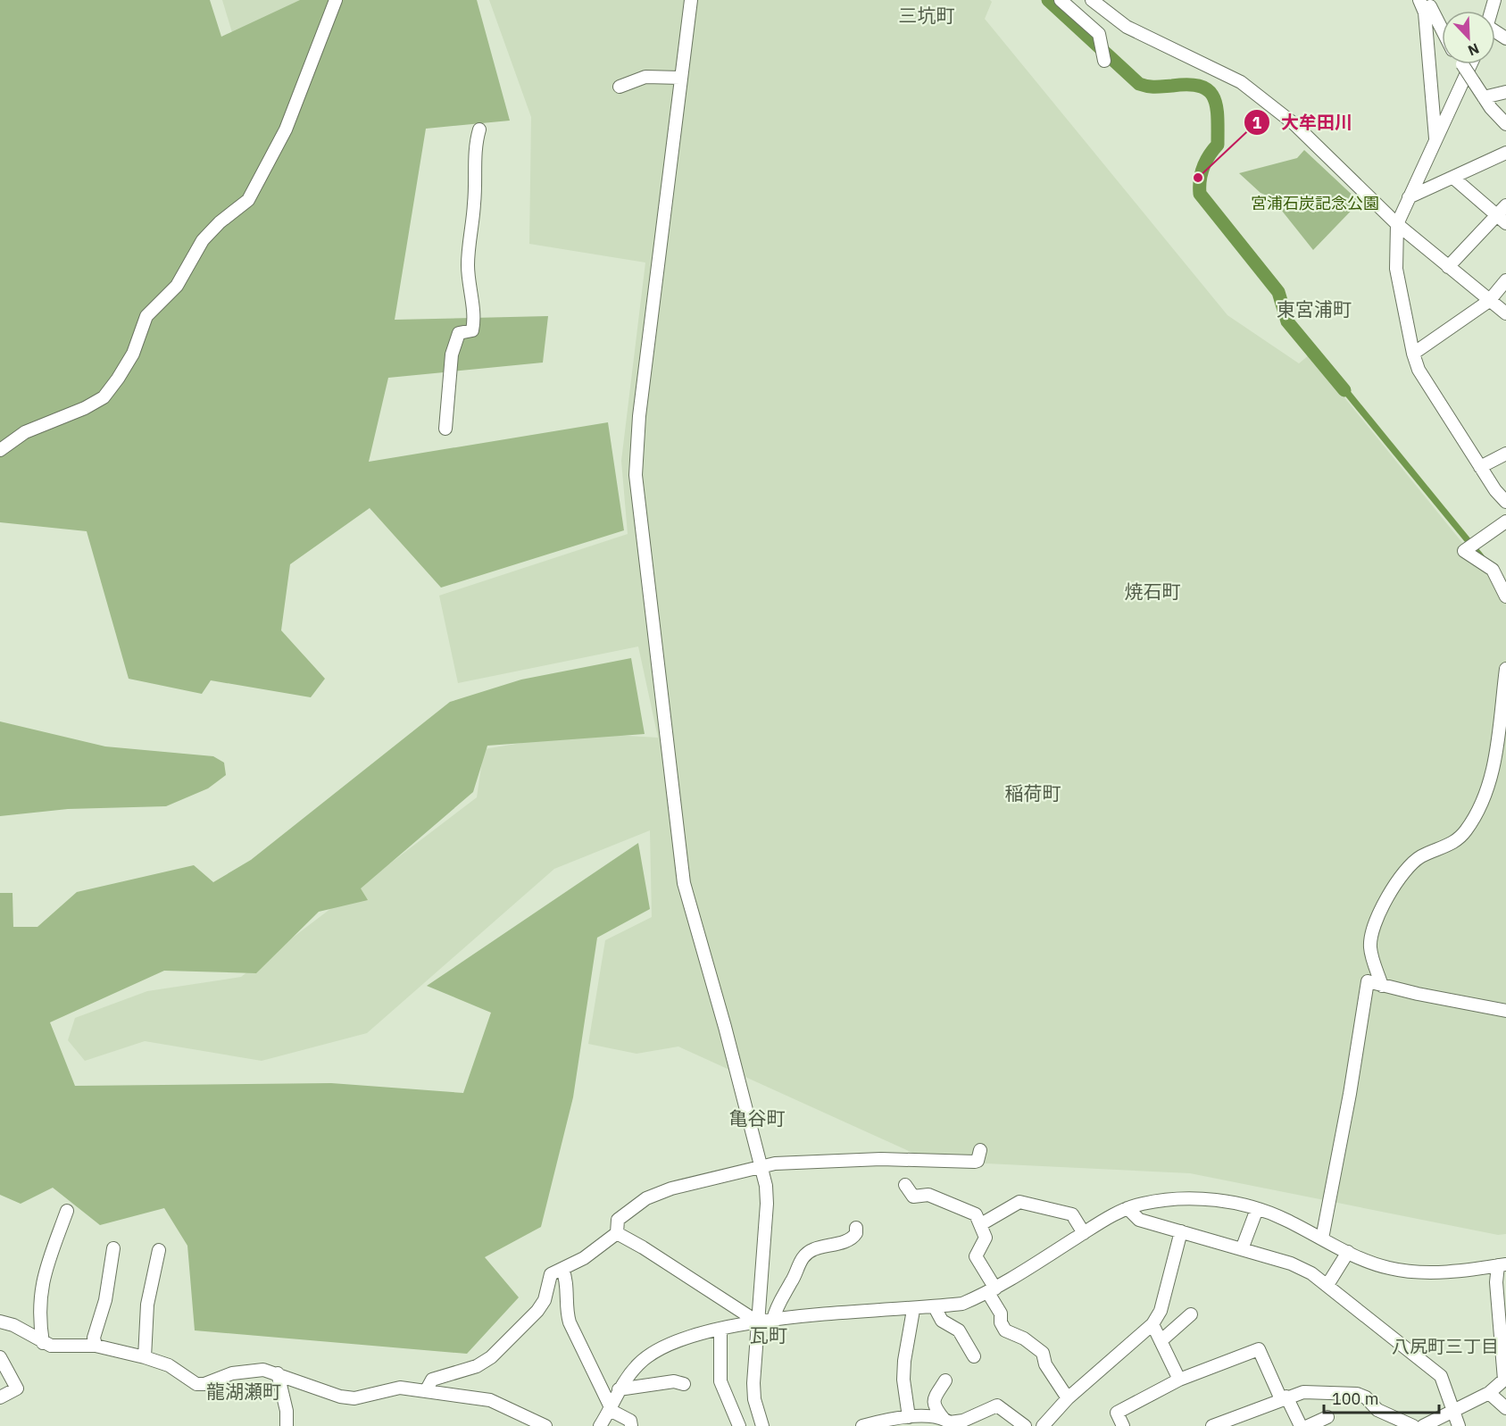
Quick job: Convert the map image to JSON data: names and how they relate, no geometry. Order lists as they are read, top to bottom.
{
  "districts": [
    "三坑町",
    "東宮浦町",
    "焼石町",
    "稲荷町",
    "亀谷町",
    "瓦町",
    "八尻町三丁目",
    "龍湖瀬町"
  ],
  "parks": ["宮浦石炭記念公園"],
  "places": ["大牟田川"],
  "scale_bar": "100 m",
  "north": "bottom right"
}
